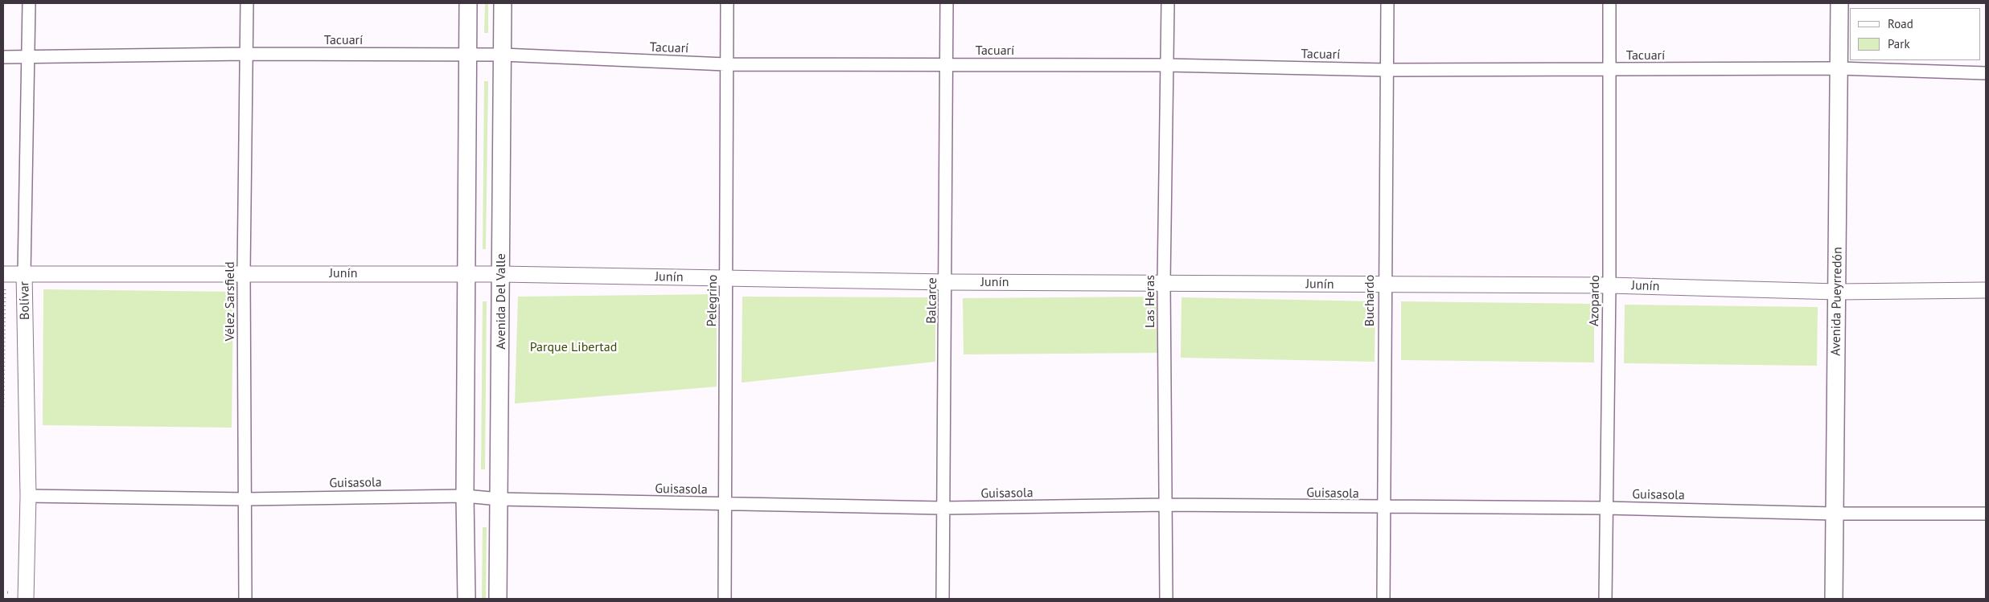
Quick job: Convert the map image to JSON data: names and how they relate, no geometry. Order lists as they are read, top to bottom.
{
  "streets": {
    "main road": ["Avenida Del Valle", "Avenida Pueyrredón"],
    "street": [
      "Tacuarí",
      "Junín",
      "Bolívar",
      "Pelegrino",
      "Balcarce",
      "Buchardo",
      "Azopardo",
      "Vélez Sarsfield",
      "Las Heras",
      "Guisasola"
    ]
  },
  "crossings": [
    ["Tacuarí", "Bolívar"],
    ["Tacuarí", "Pelegrino"],
    ["Tacuarí", "Balcarce"],
    ["Tacuarí", "Buchardo"],
    ["Tacuarí", "Azopardo"],
    ["Tacuarí", "Vélez Sarsfield"],
    ["Tacuarí", "Avenida Del Valle"],
    ["Tacuarí", "Las Heras"],
    ["Tacuarí", "Avenida Pueyrredón"],
    ["Junín", "Bolívar"],
    ["Junín", "Pelegrino"],
    ["Junín", "Balcarce"],
    ["Junín", "Buchardo"],
    ["Junín", "Azopardo"],
    ["Junín", "Vélez Sarsfield"],
    ["Junín", "Avenida Del Valle"],
    ["Junín", "Las Heras"],
    ["Junín", "Avenida Pueyrredón"],
    ["Bolívar", "Guisasola"],
    ["Pelegrino", "Guisasola"],
    ["Balcarce", "Guisasola"],
    ["Buchardo", "Guisasola"],
    ["Azopardo", "Guisasola"],
    ["Vélez Sarsfield", "Guisasola"],
    ["Avenida Del Valle", "Guisasola"],
    ["Las Heras", "Guisasola"],
    ["Avenida Pueyrredón", "Guisasola"]
  ],
  "parks": ["Parque Libertad"],
  "legend": ["Road", "Park"]
}
